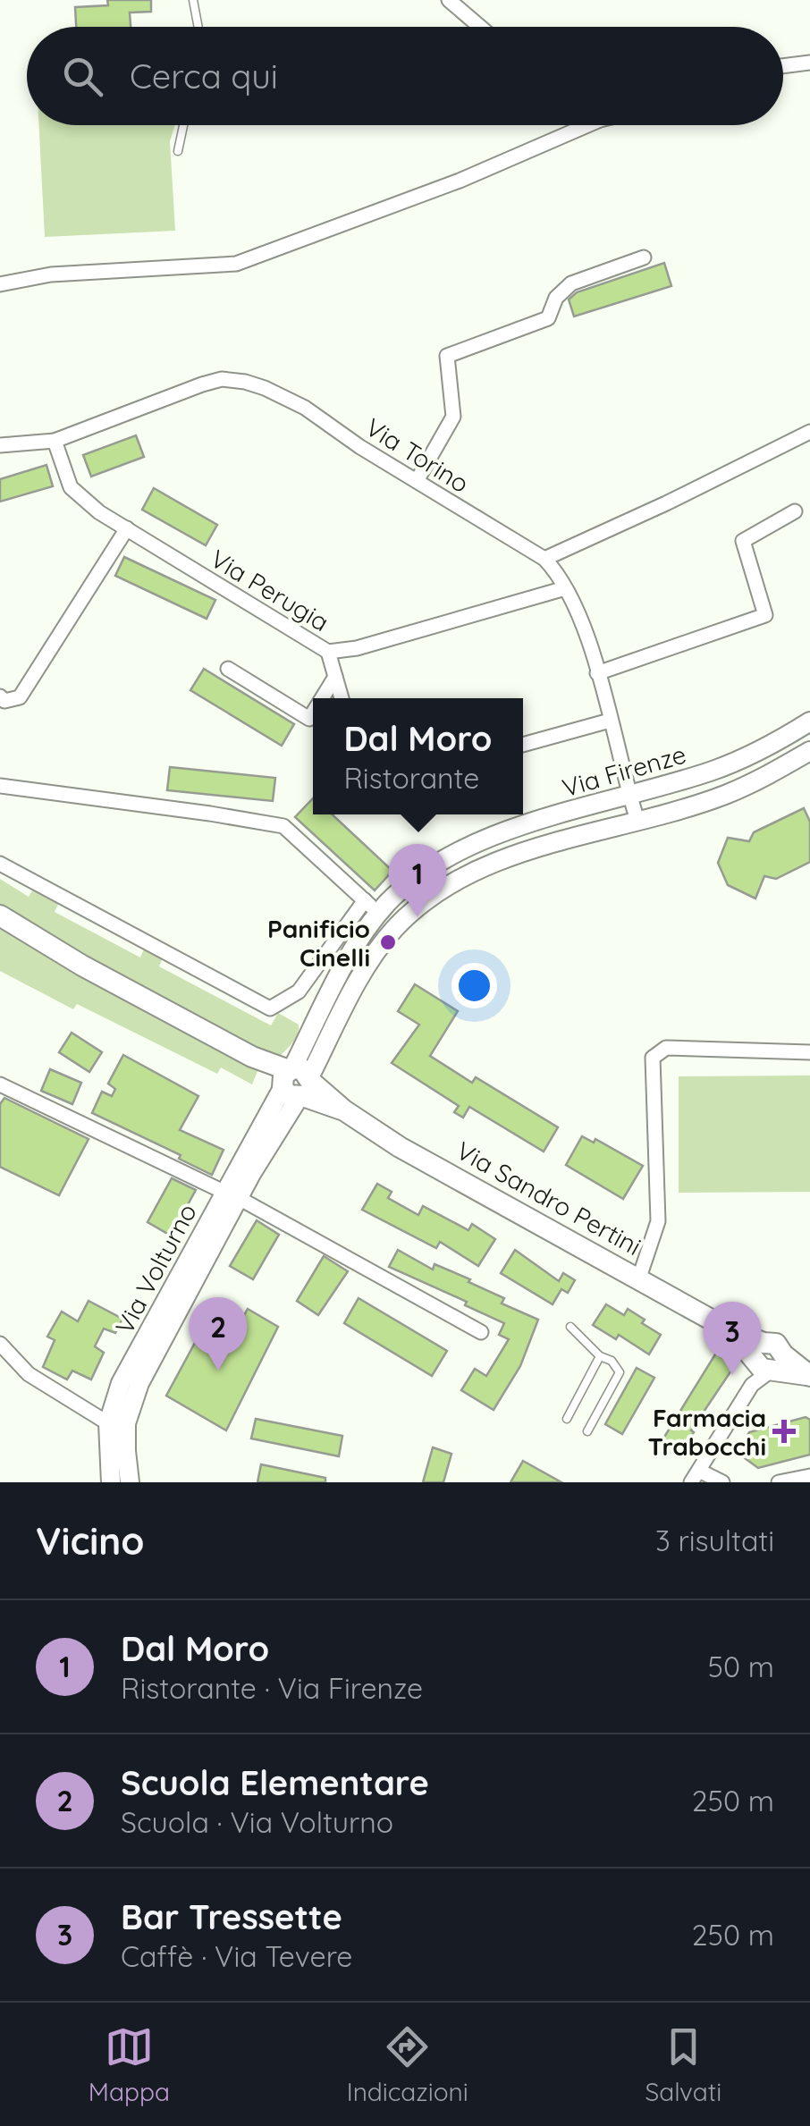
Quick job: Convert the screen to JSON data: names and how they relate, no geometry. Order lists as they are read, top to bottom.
{
  "streets": {
    "main road": ["Via Sandro Pertini"],
    "street": [
      "Via Torino",
      "Via Perugia",
      "Via Firenze",
      "Via Volturno"
    ]
  },
  "crossings": [
    ["Via Torino", "Via Perugia"],
    ["Via Torino", "Via Firenze"],
    ["Via Firenze", "Via Sandro Pertini"],
    ["Via Firenze", "Via Volturno"],
    ["Via Sandro Pertini", "Via Volturno"]
  ],
  "places": {
    "other": ["Panificio Cinelli"],
    "health": ["Farmacia Trabocchi"]
  },
  "page": {
    "search": "Cerca qui",
    "popup": ["Dal Moro", "Ristorante"],
    "pins": ["1", "2", "3"],
    "heading": ["Vicino", "3 risultati"],
    "list": [
      {
        "mark": "1",
        "name": "Dal Moro",
        "note": "Ristorante · Via Firenze",
        "value": "50 m"
      },
      {
        "mark": "2",
        "name": "Scuola Elementare",
        "note": "Scuola · Via Volturno",
        "value": "250 m"
      },
      {
        "mark": "3",
        "name": "Bar Tressette",
        "note": "Caffè · Via Tevere",
        "value": "250 m"
      }
    ],
    "nav": ["Mappa", "Indicazioni", "Salvati"]
  }
}
